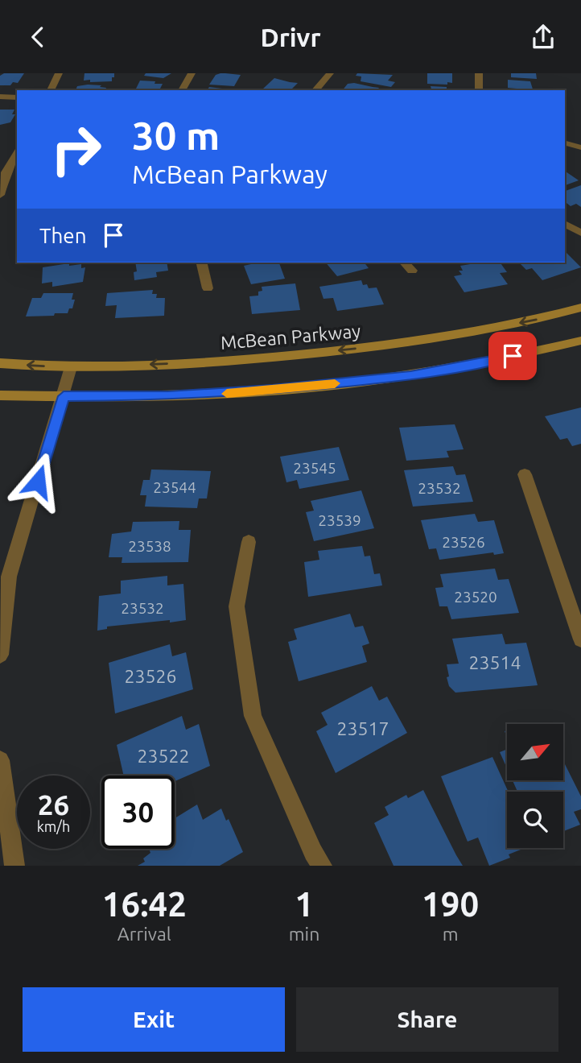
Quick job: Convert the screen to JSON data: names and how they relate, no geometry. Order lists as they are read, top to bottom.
{
  "streets": {
    "main road": ["McBean Parkway"]
  },
  "house_numbers": [
    "23545",
    "23544",
    "23532",
    "23539",
    "23526",
    "23538",
    "23520",
    "23532",
    "23514",
    "23526",
    "23517",
    "23522"
  ],
  "north": "top right",
  "page": {
    "header": "Drivr",
    "turn": ["30 m", "McBean Parkway"],
    "then": "Then",
    "speed": "26 km/h",
    "limit": "30",
    "eta": [
      "16:42",
      "Arrival",
      "1",
      "min",
      "190",
      "m"
    ],
    "buttons": ["Exit", "Share"]
  }
}
